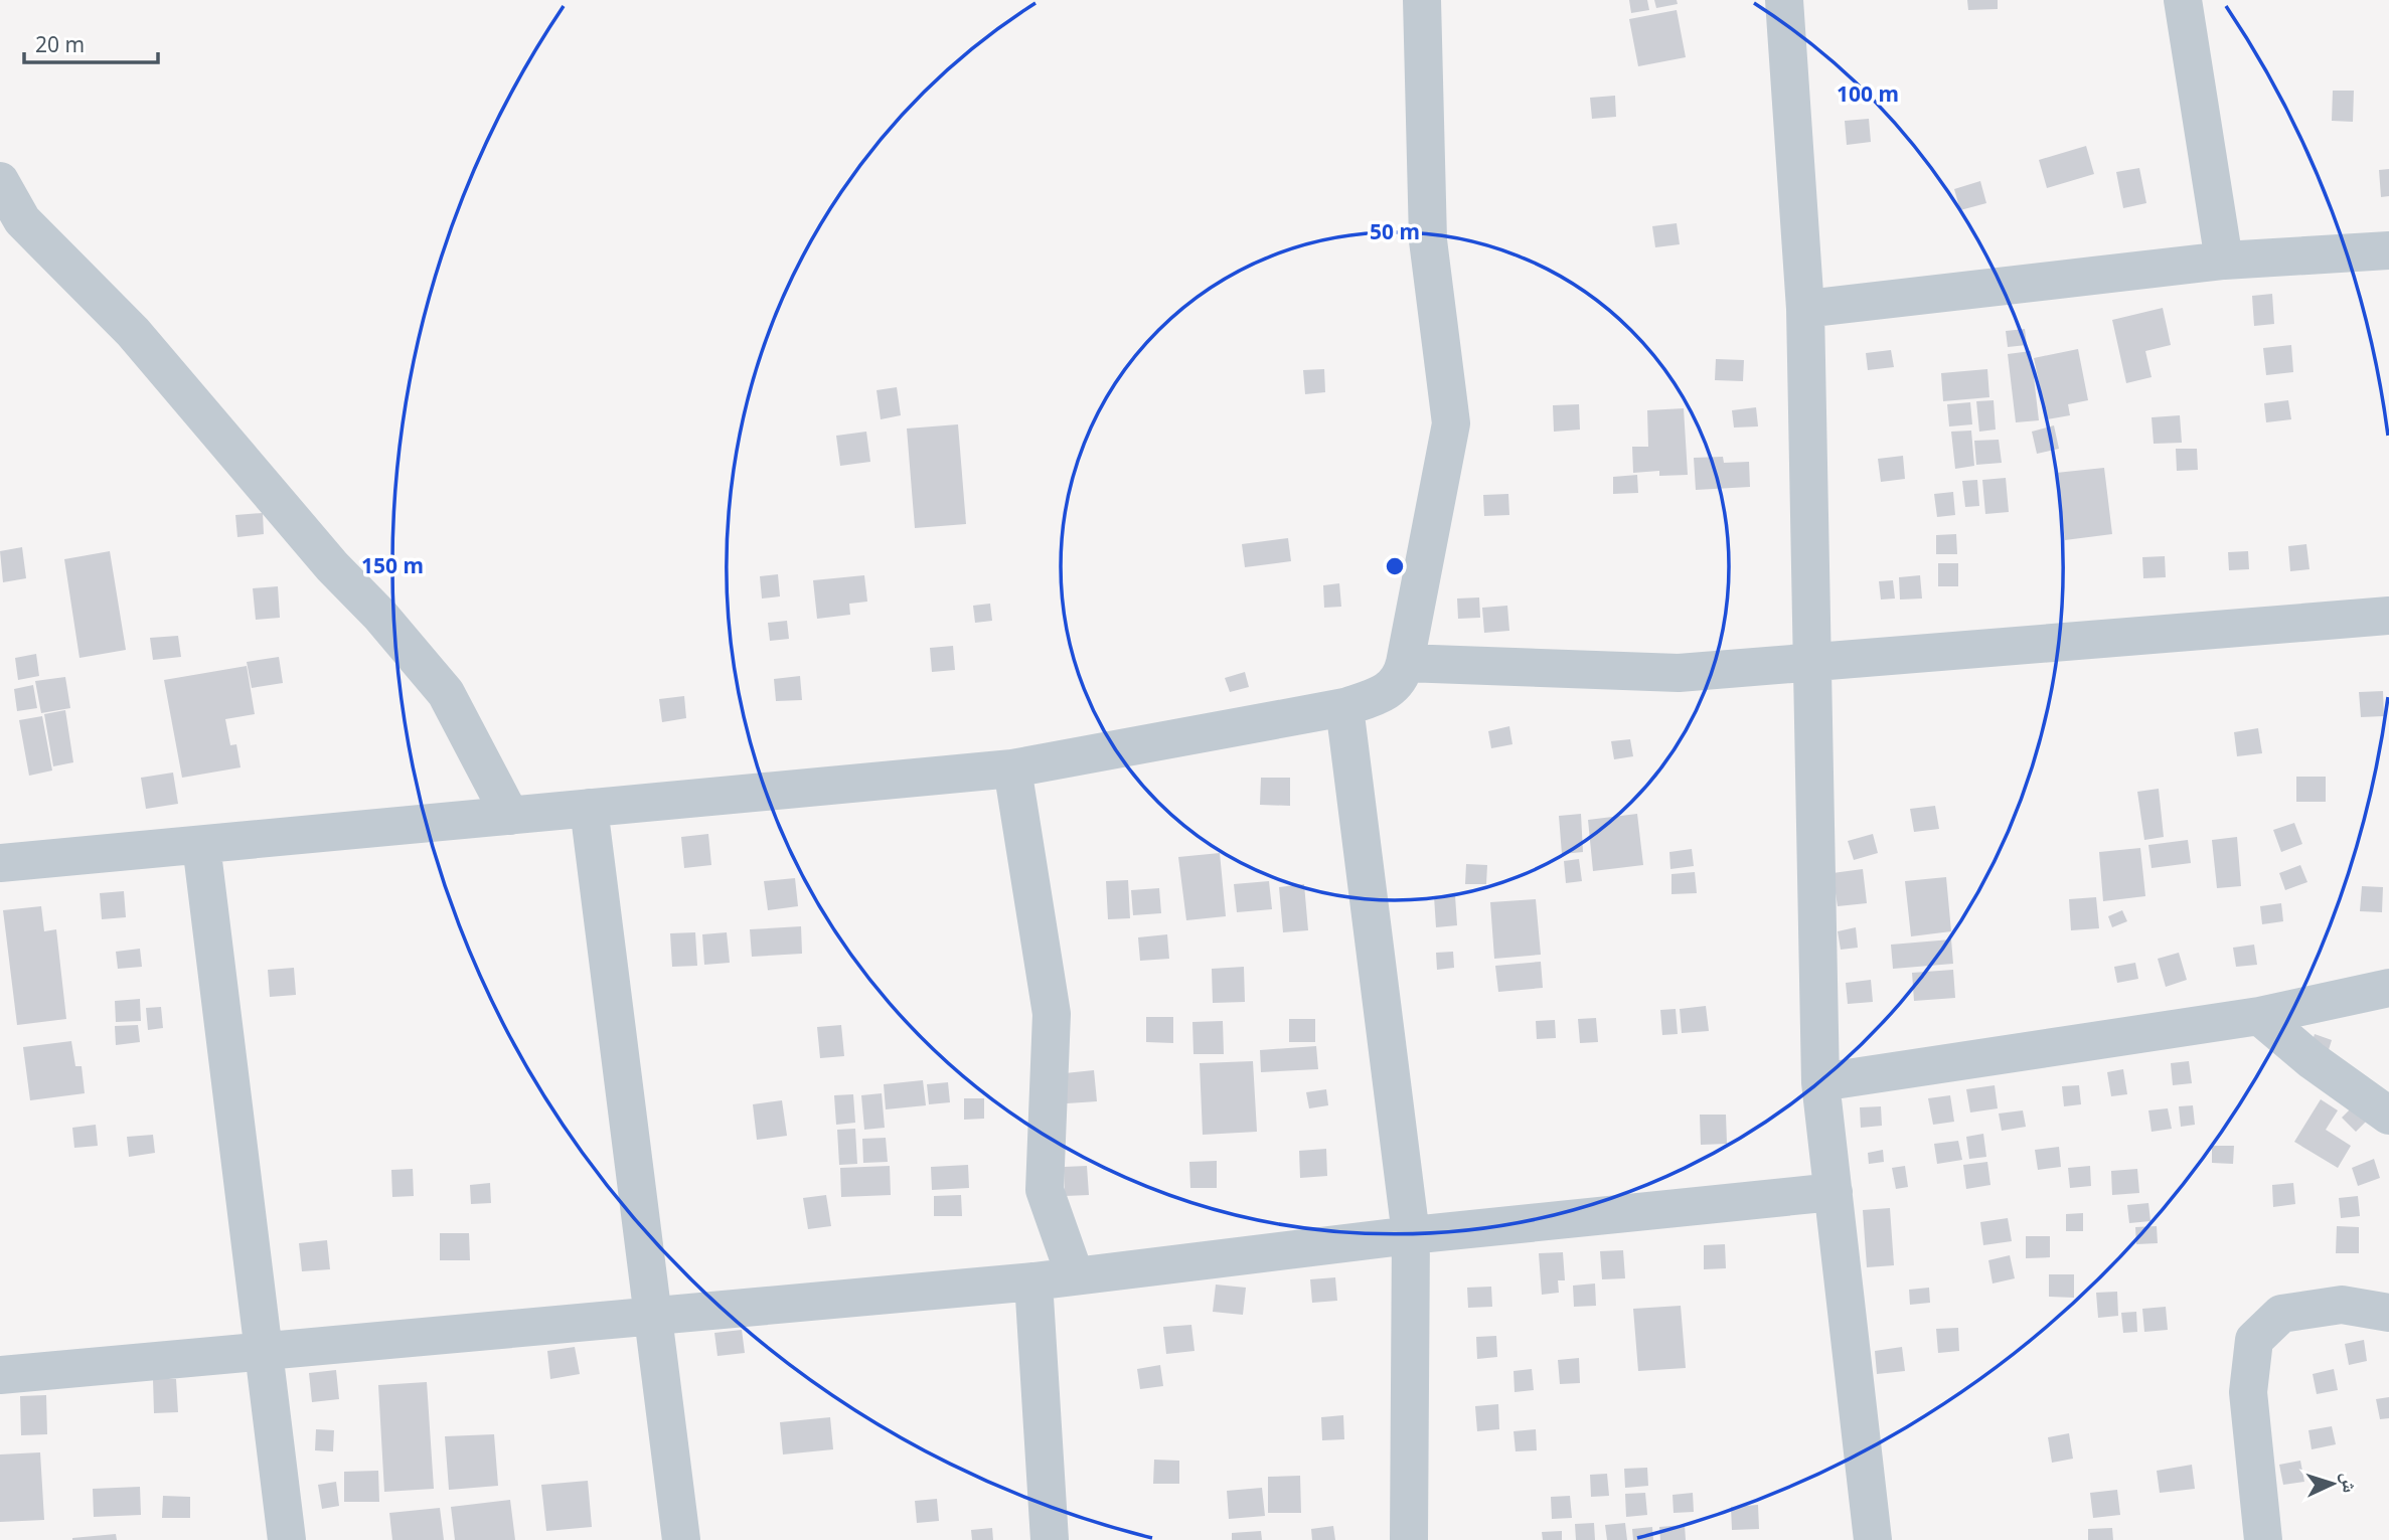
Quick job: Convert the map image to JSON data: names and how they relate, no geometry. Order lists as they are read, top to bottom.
{
  "scale_bar": "20 m",
  "north": "right",
  "rings": ["100 m", "50 m", "150 m"]
}
